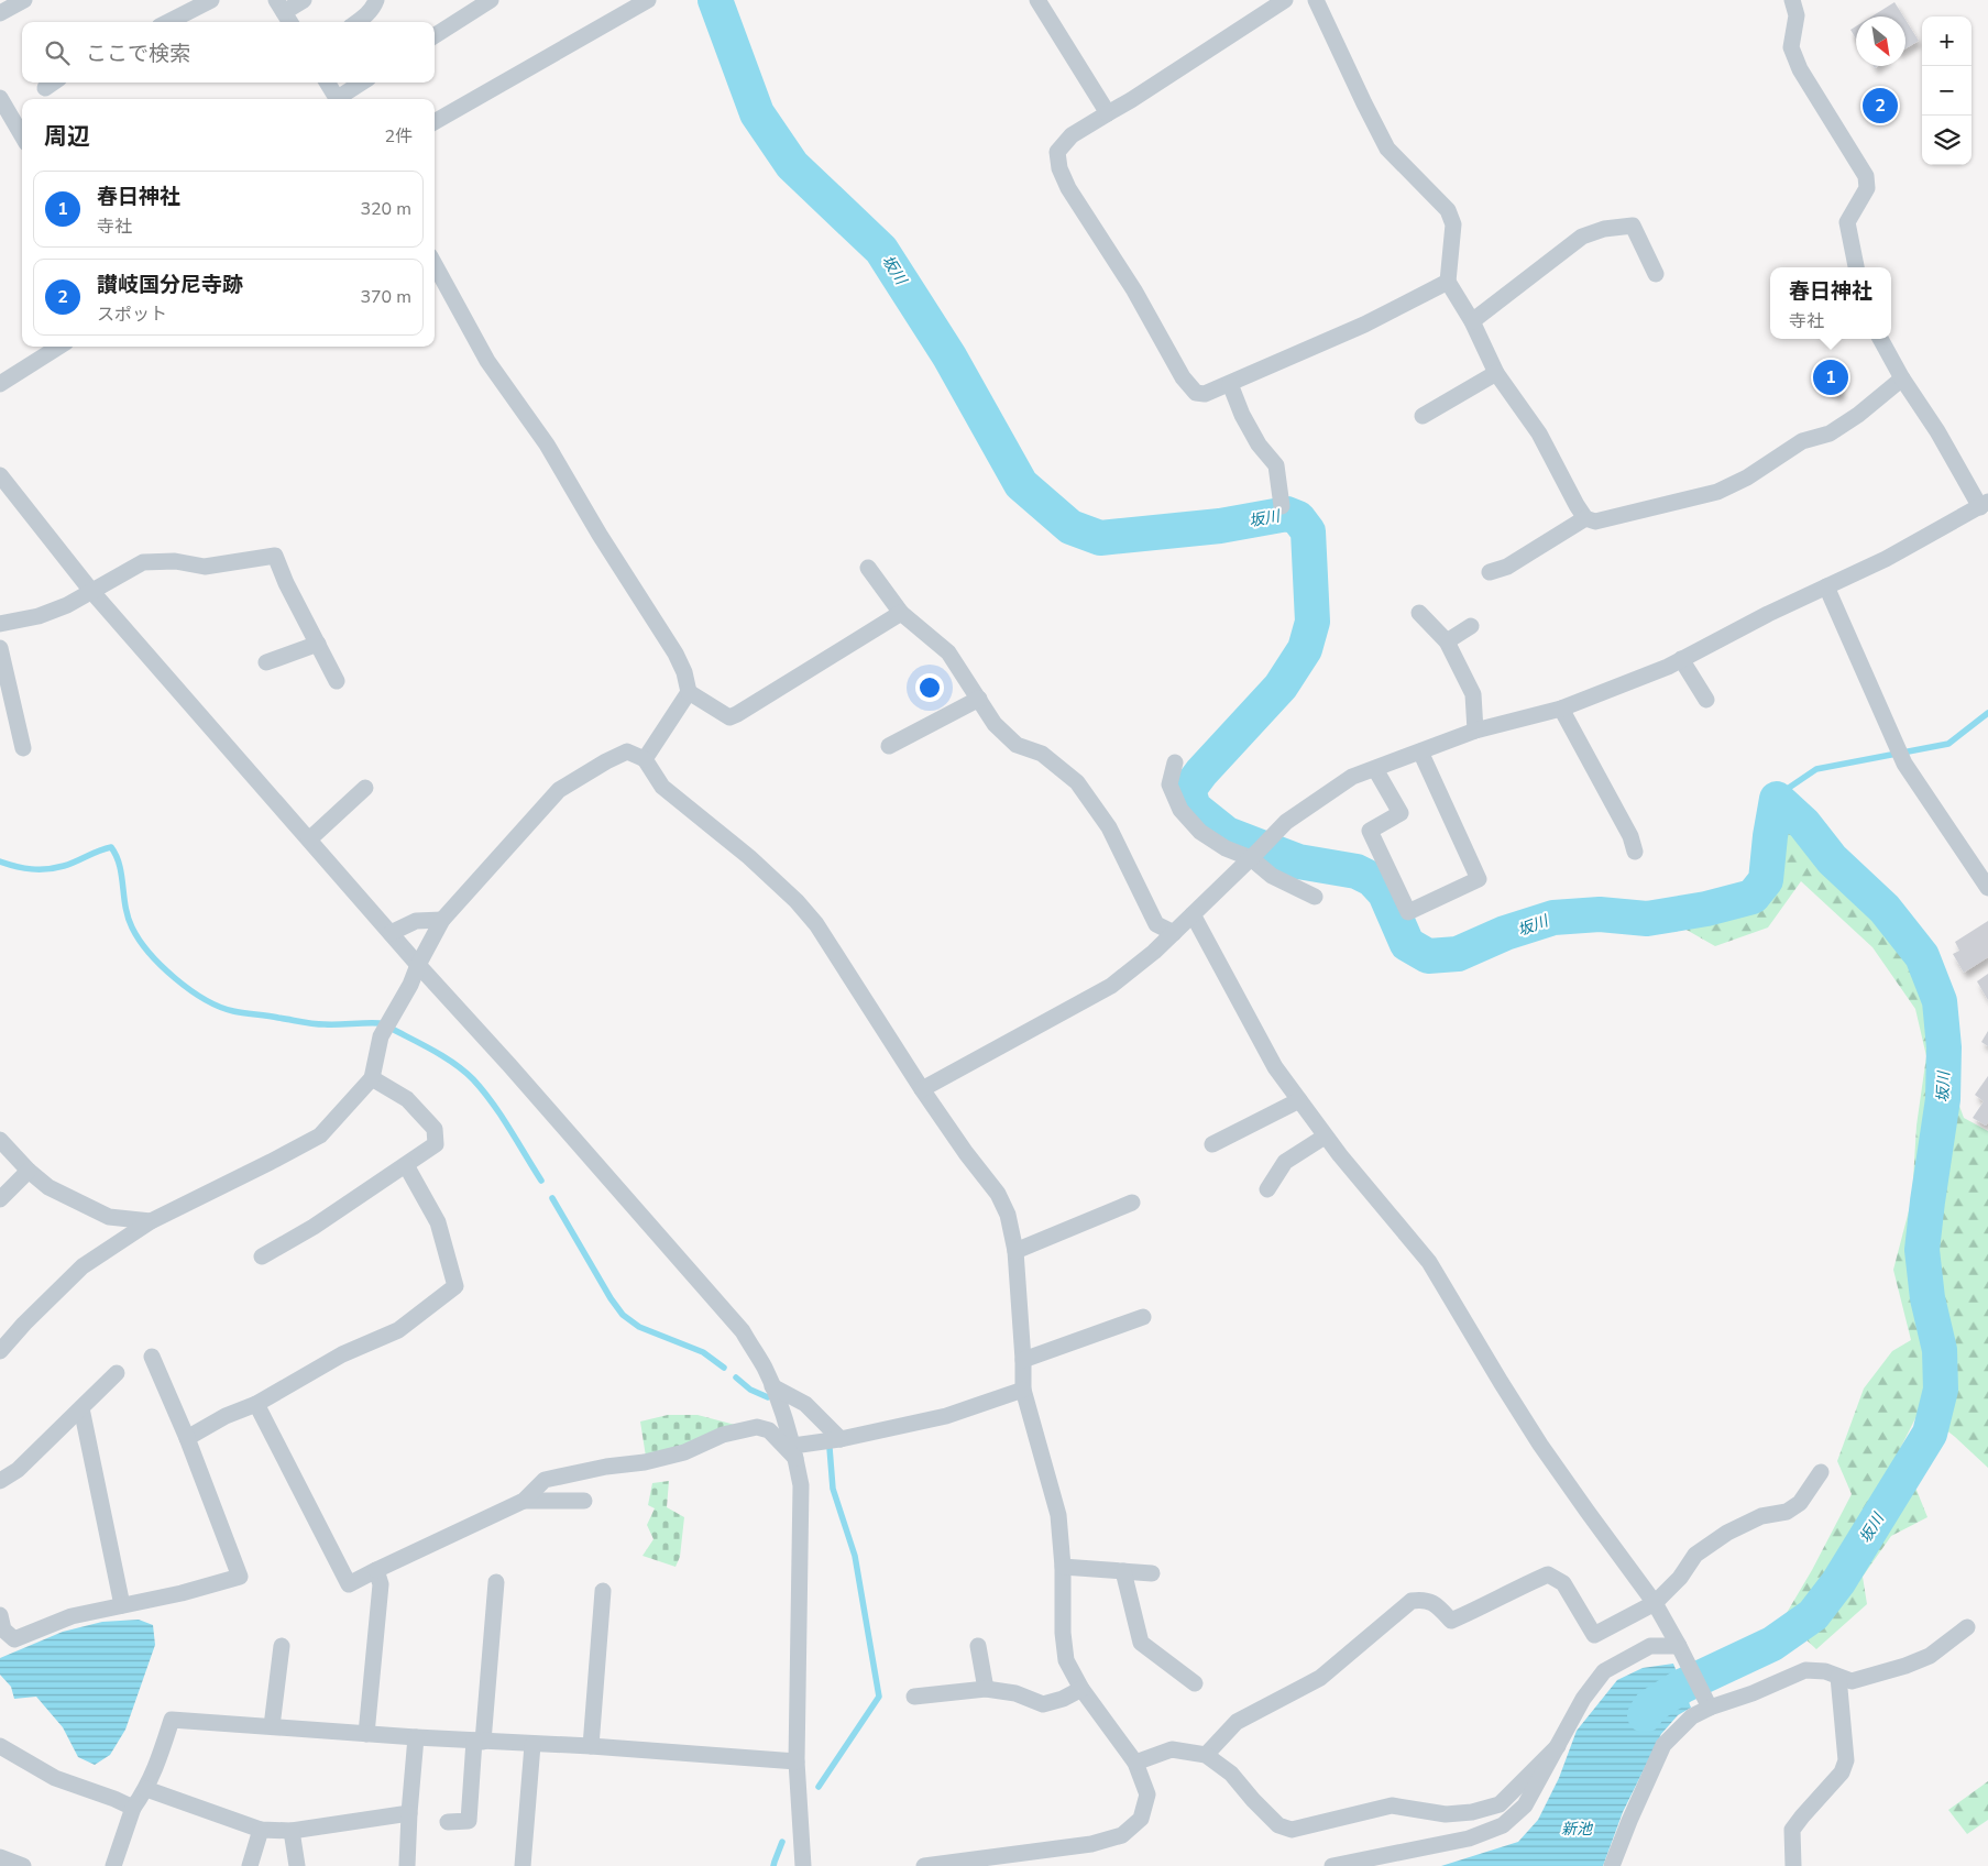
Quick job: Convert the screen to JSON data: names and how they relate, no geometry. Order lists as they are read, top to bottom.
{
  "water": ["坂川", "新池"],
  "north": "bottom right",
  "page": {
    "map_buttons": ["+", "−"],
    "search": "ここで検索",
    "pins": ["2", "1"],
    "heading": ["周辺", "2件"],
    "list": [
      {
        "mark": "1",
        "name": "春日神社",
        "note": "寺社",
        "value": "320 m"
      },
      {
        "mark": "2",
        "name": "讃岐国分尼寺跡",
        "note": "スポット",
        "value": "370 m"
      }
    ],
    "popup": ["春日神社", "寺社"]
  }
}
